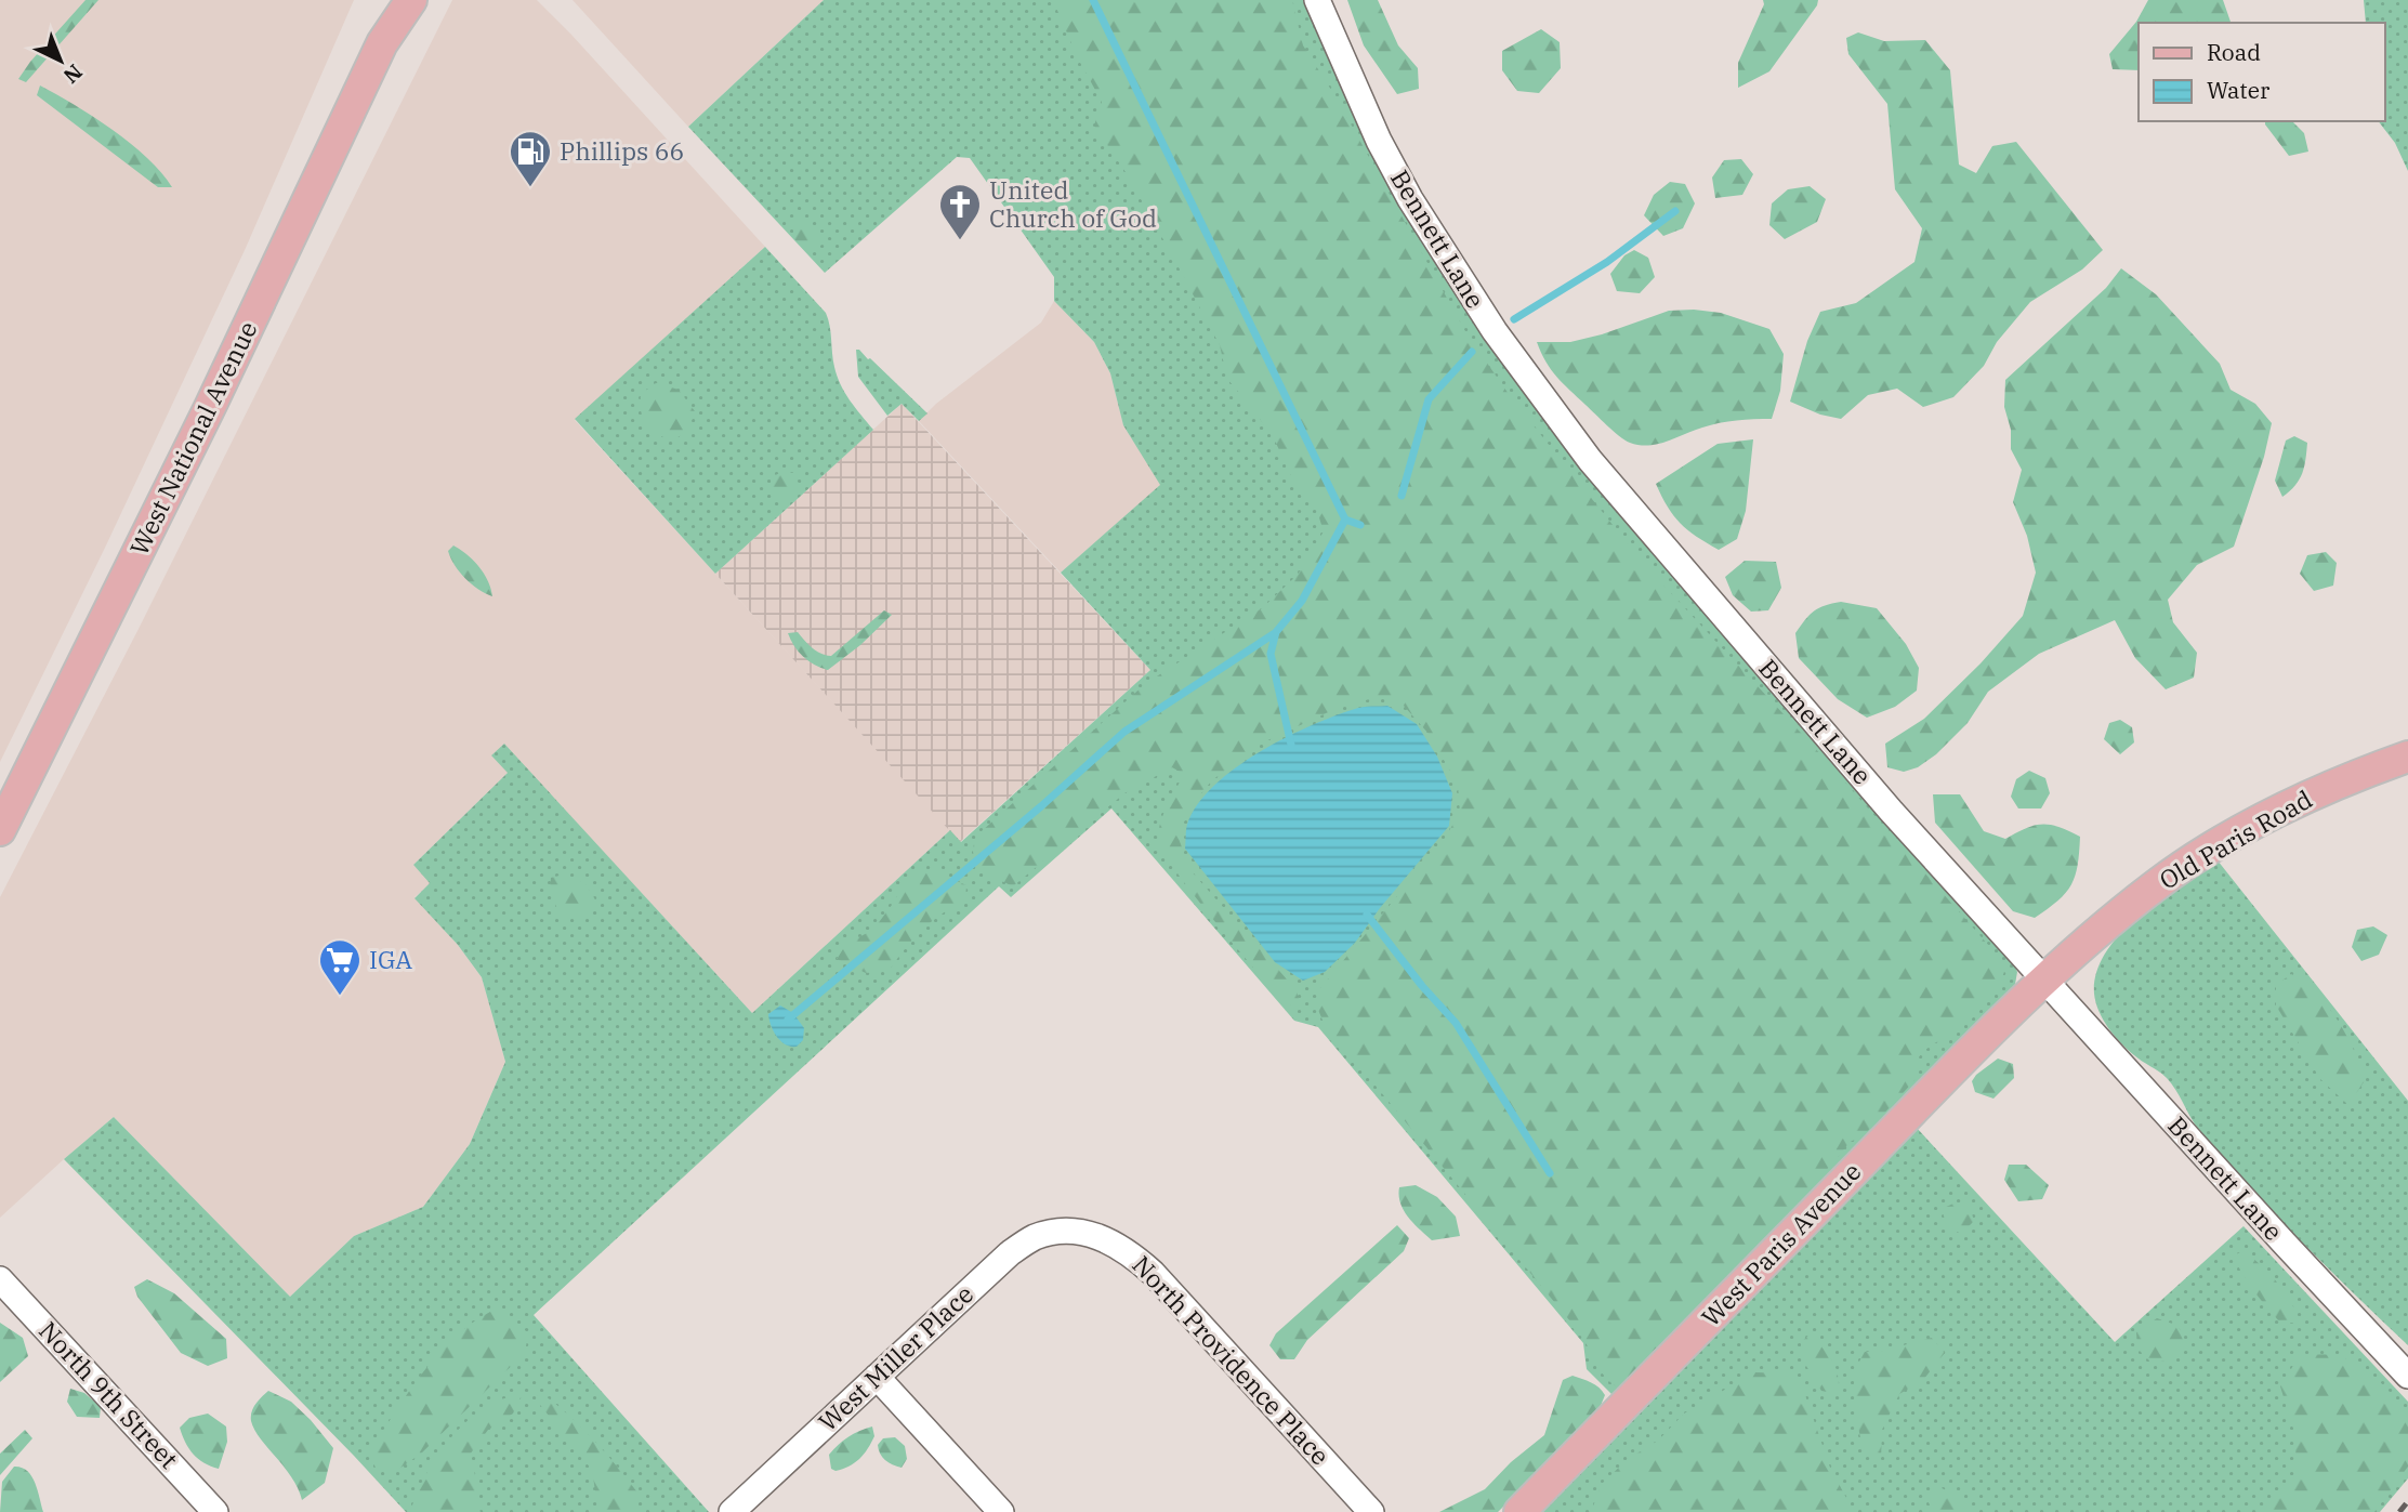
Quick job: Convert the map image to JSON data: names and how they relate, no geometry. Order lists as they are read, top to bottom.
{
  "streets": {
    "main road": ["West National Avenue", "Old Paris Road", "West Paris Avenue"],
    "street": [
      "Bennett Lane",
      "West Miller Place",
      "North Providence Place",
      "North 9th Street"
    ]
  },
  "crossings": [
    ["Bennett Lane", "Old Paris Road"],
    ["Bennett Lane", "West Paris Avenue"],
    ["Old Paris Road", "West Paris Avenue"],
    ["West Miller Place", "North Providence Place"]
  ],
  "places": {
    "fuel station": ["Phillips 66"],
    "church": ["United Church of God"],
    "supermarket": ["IGA"]
  },
  "legend": ["Road", "Water"],
  "north": "bottom right"
}
